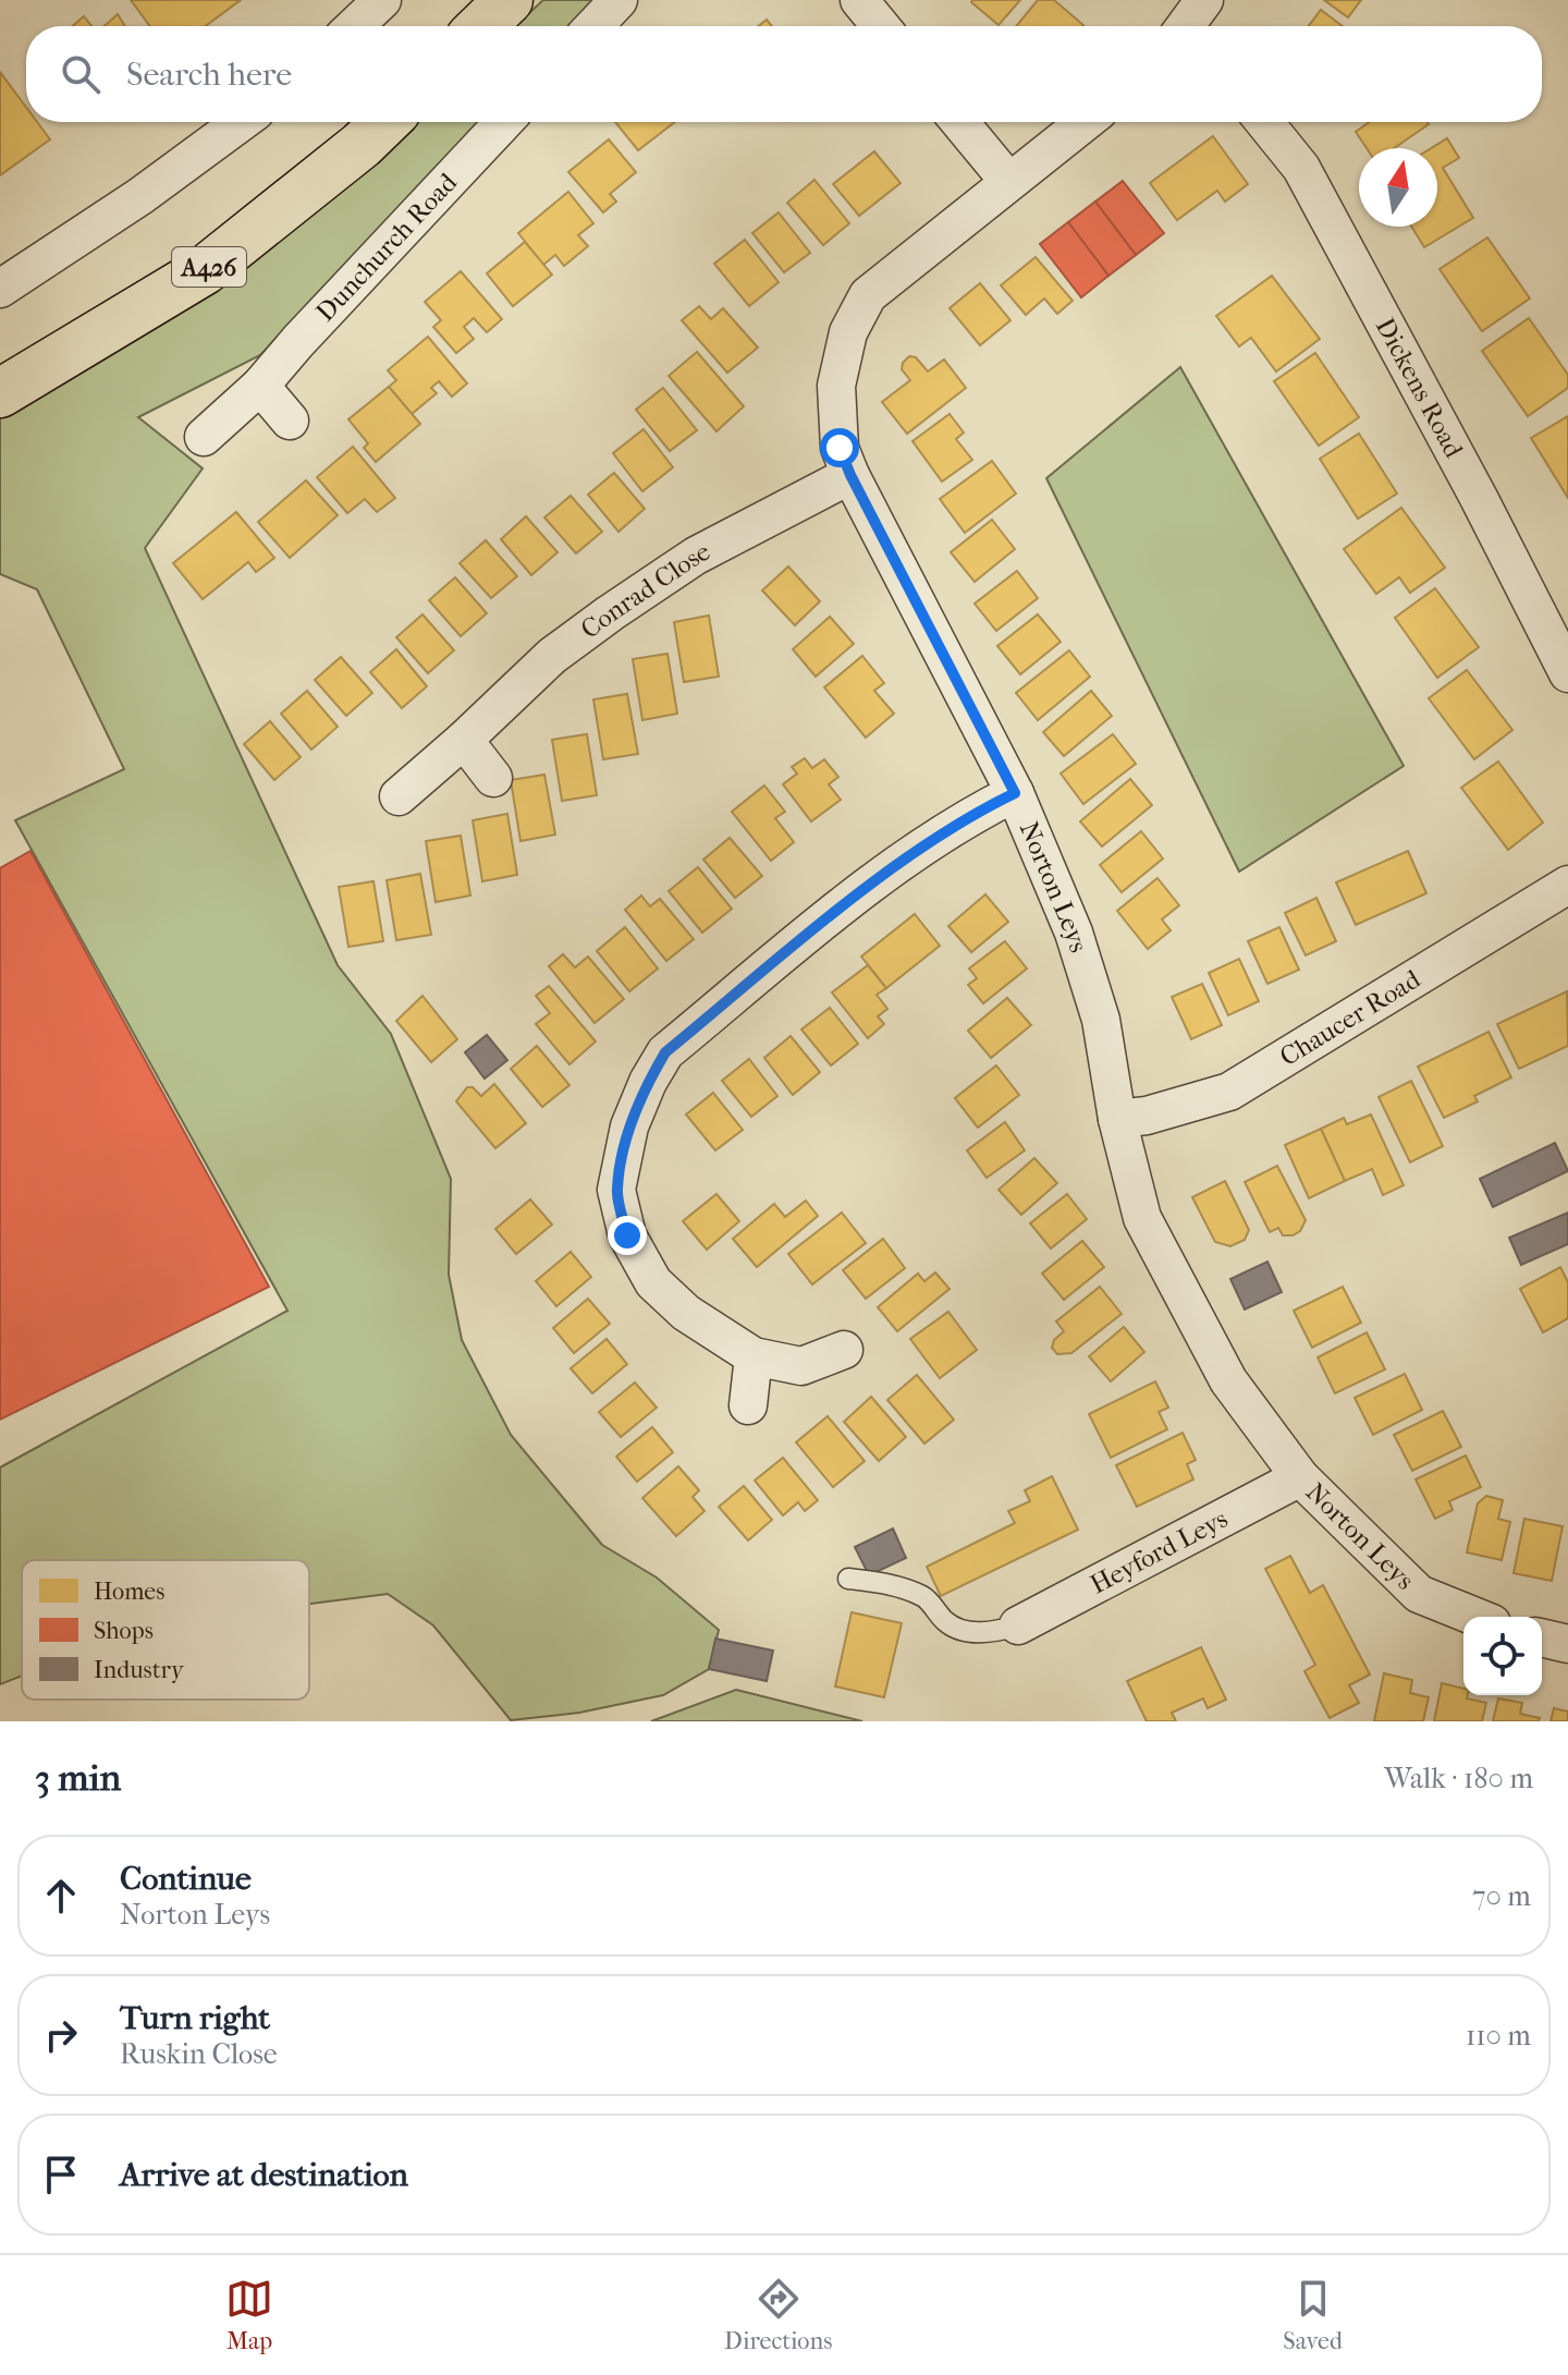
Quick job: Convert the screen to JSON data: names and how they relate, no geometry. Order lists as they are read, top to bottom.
{
  "streets": {
    "highway": ["A426"],
    "street": [
      "Dunchurch Road",
      "Dickens Road",
      "Conrad Close",
      "Norton Leys",
      "Chaucer Road",
      "Heyford Leys"
    ]
  },
  "crossings": [
    ["Conrad Close", "Norton Leys"],
    ["Norton Leys", "Chaucer Road"],
    ["Norton Leys", "Heyford Leys"]
  ],
  "legend": ["Homes", "Shops", "Industry"],
  "north": "top",
  "page": {
    "search": "Search here",
    "heading": ["3 min", "Walk · 180 m"],
    "list": [
      ["Continue", "Norton Leys", "70 m"],
      ["Turn right", "Ruskin Close", "110 m"],
      "Arrive at destination"
    ],
    "nav": ["Map", "Directions", "Saved"]
  }
}
